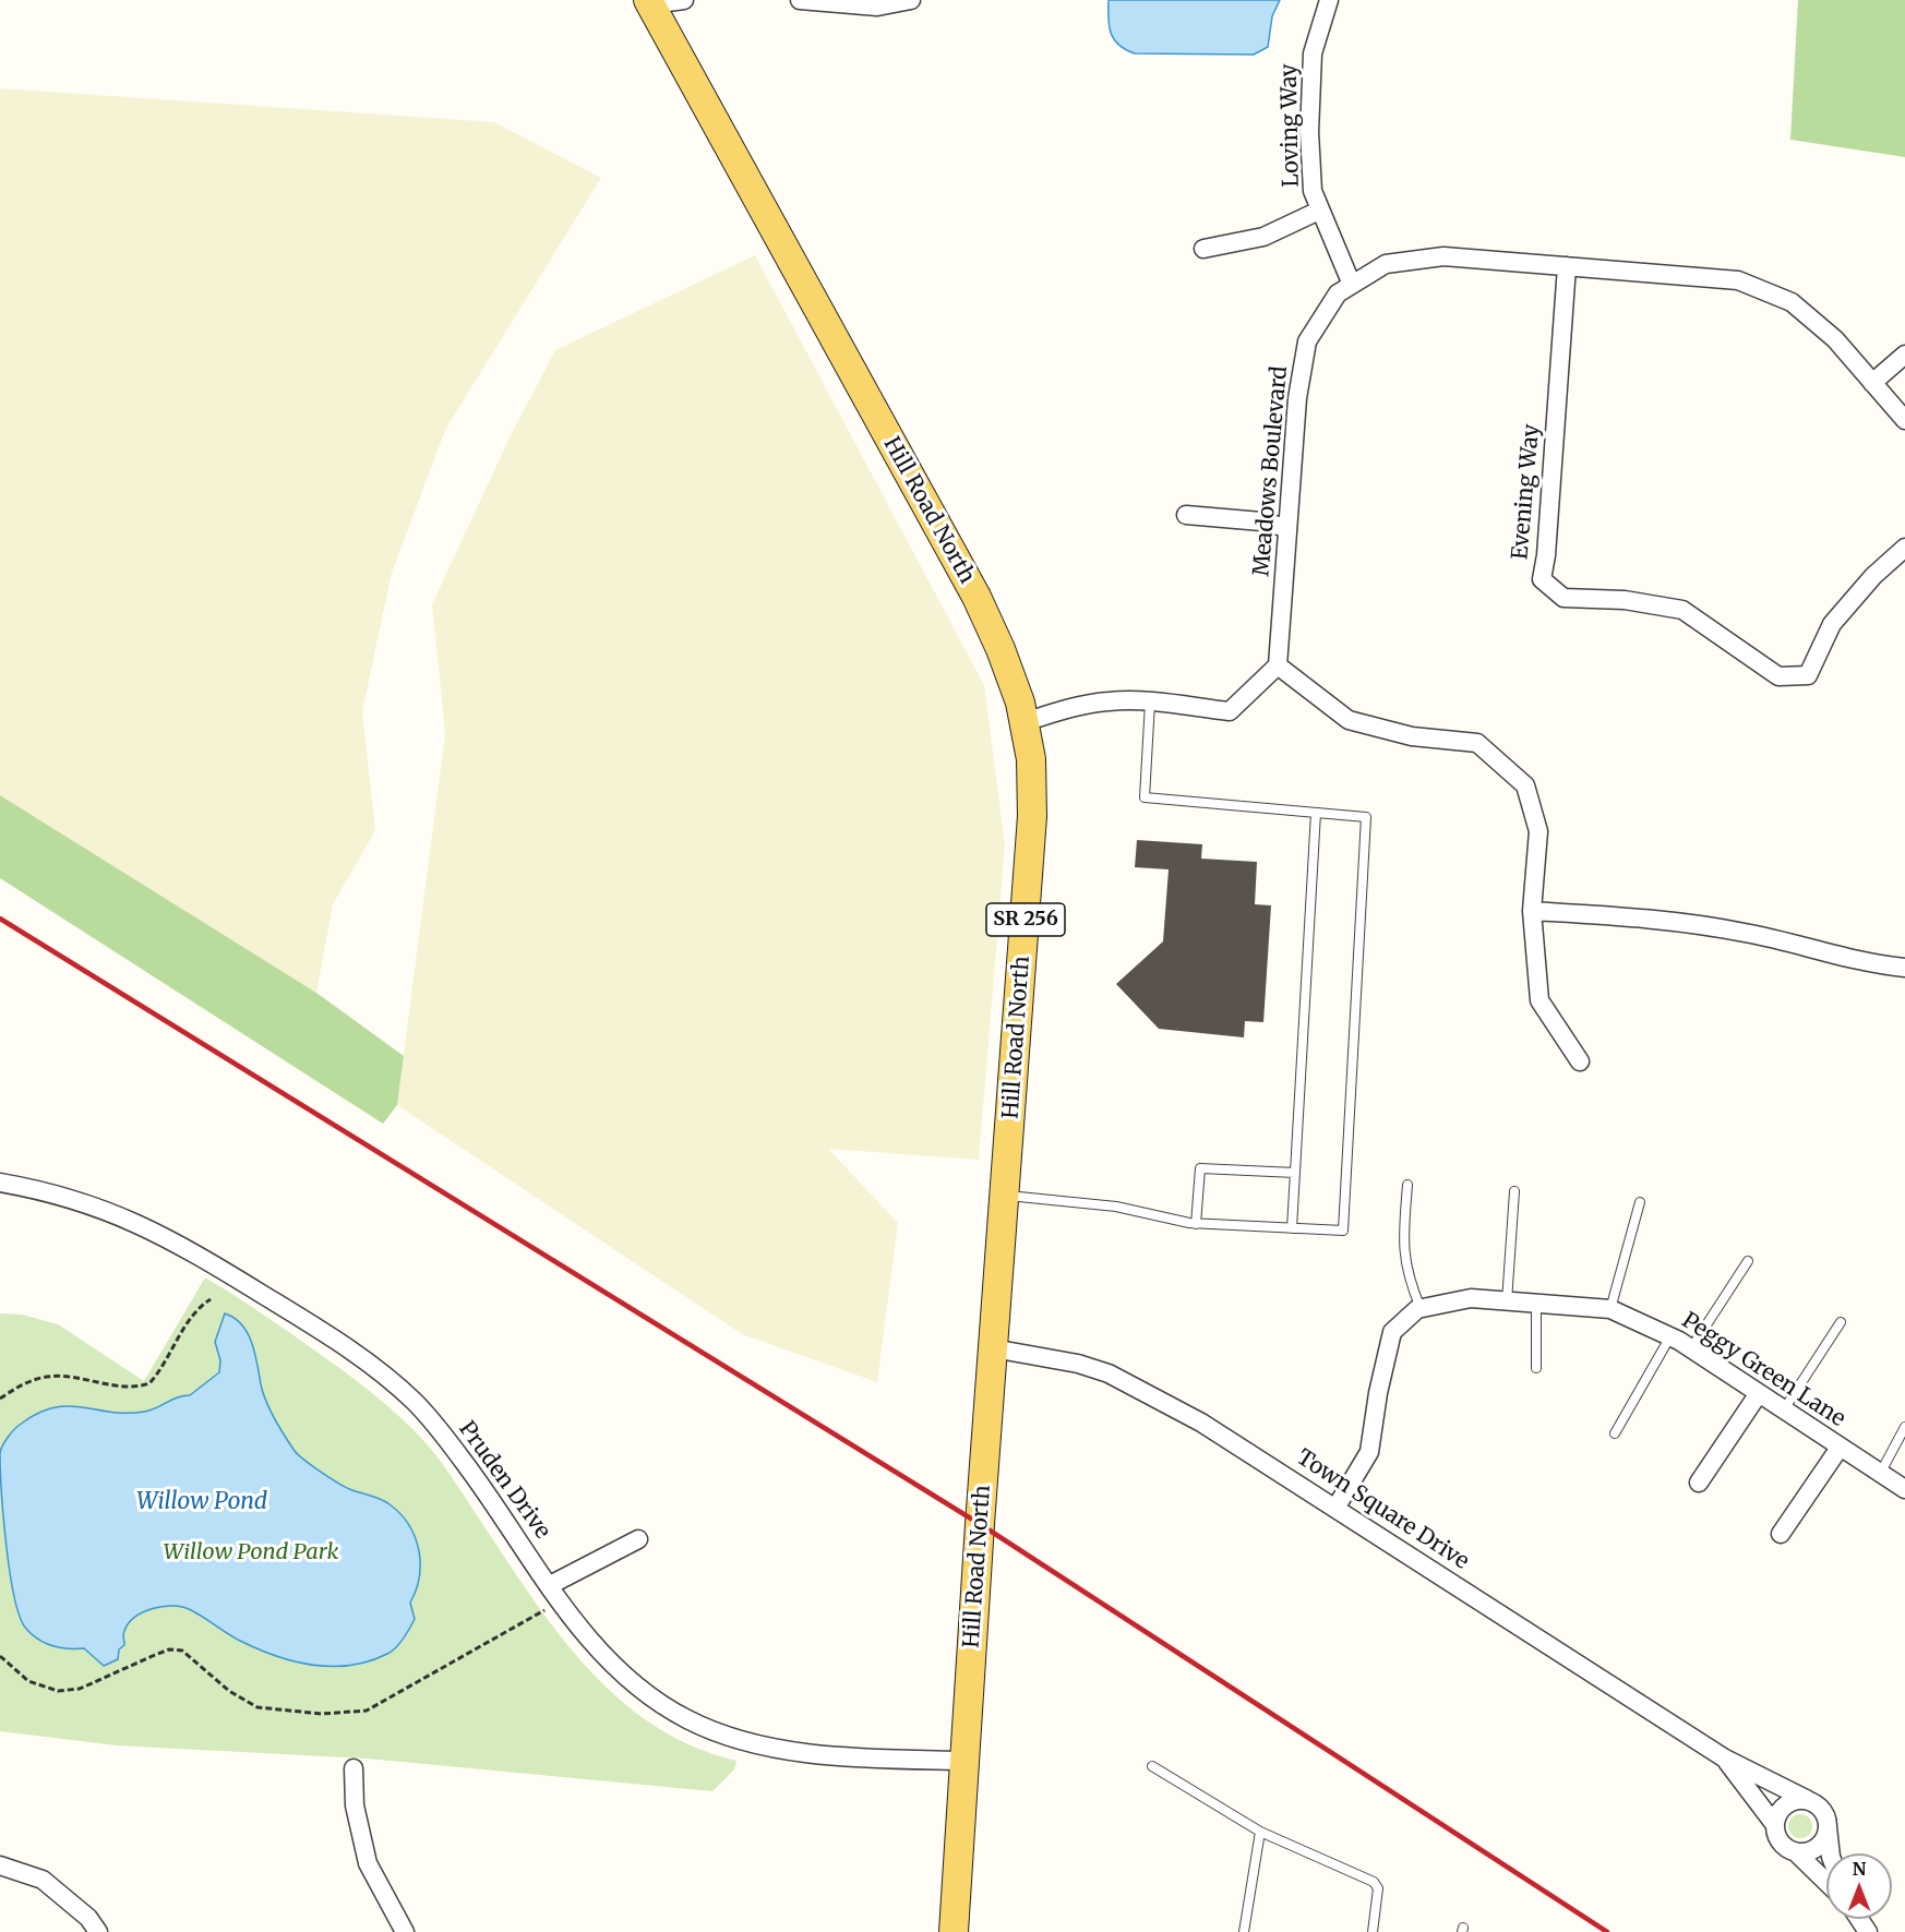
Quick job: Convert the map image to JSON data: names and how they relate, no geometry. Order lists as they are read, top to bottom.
{
  "streets": {
    "main road": ["Hill Road North", "SR 256"],
    "street": [
      "Loving Way",
      "Meadows Boulevard",
      "Evening Way",
      "Peggy Green Lane",
      "Pruden Drive",
      "Town Square Drive"
    ]
  },
  "crossings": [
    ["Loving Way", "Meadows Boulevard"],
    ["Meadows Boulevard", "Evening Way"],
    ["Hill Road North", "Pruden Drive"],
    ["Hill Road North", "Town Square Drive"],
    ["Peggy Green Lane", "Town Square Drive"]
  ],
  "water": ["Willow Pond"],
  "parks": ["Willow Pond Park"],
  "north": "top"
}
